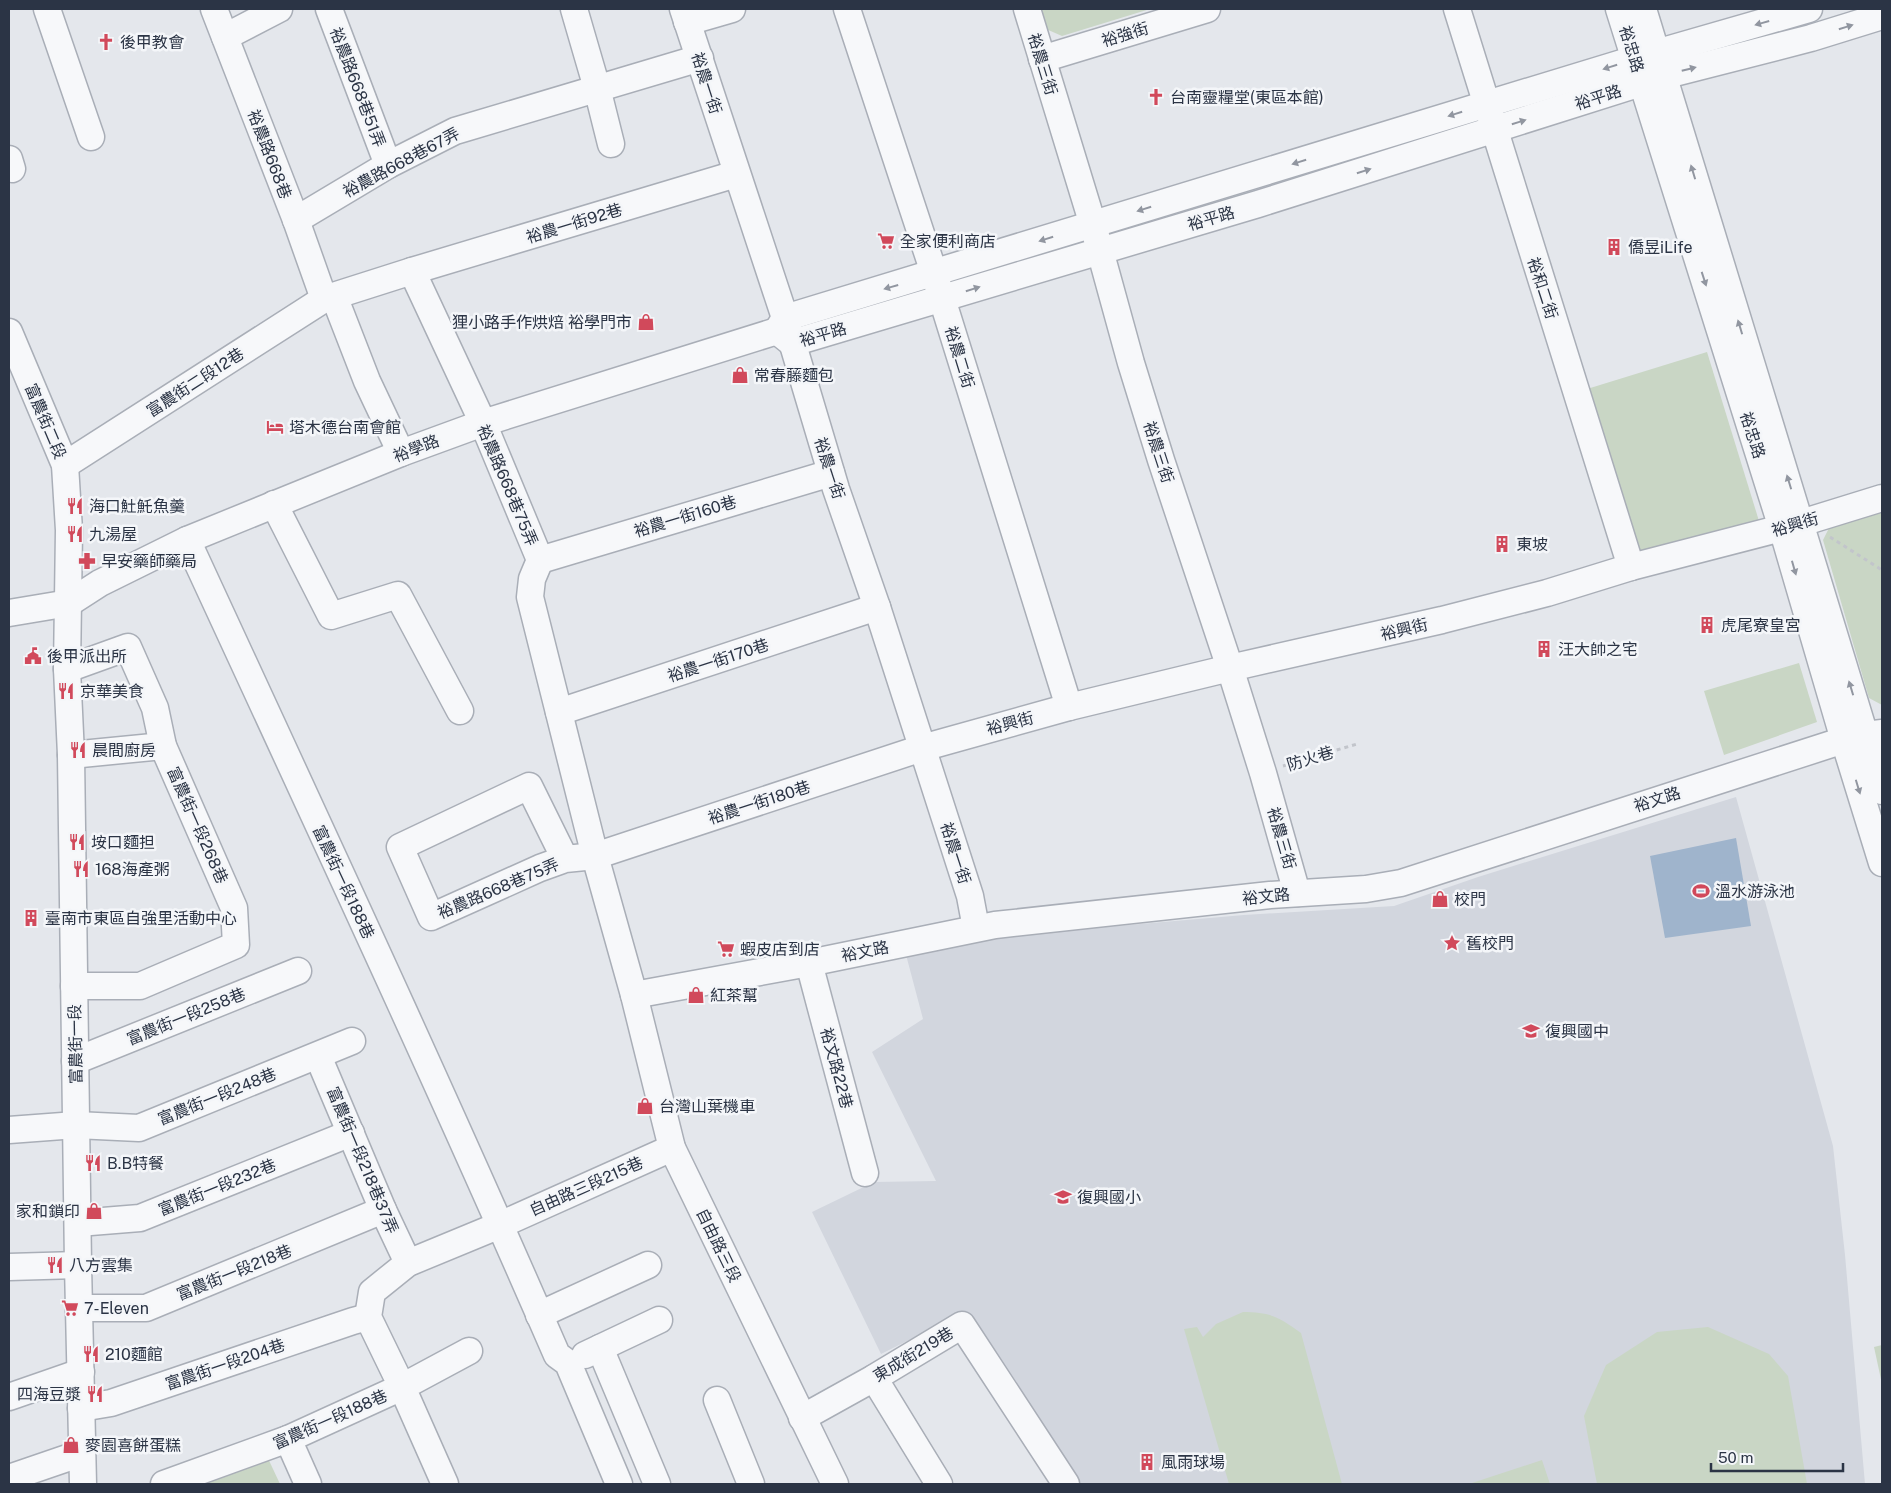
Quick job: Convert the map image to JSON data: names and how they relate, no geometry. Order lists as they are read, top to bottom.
{
  "streets": {
    "street": [
      "裕強街",
      "裕忠路",
      "裕農三街",
      "裕農一街",
      "裕農路668巷51弄",
      "裕平路",
      "裕農路668巷",
      "裕農路668巷67弄",
      "裕農一街92巷",
      "裕和二街",
      "裕農二街",
      "富農街二段12巷",
      "富農街二段",
      "裕學路",
      "裕農路668巷75弄",
      "裕農一街160巷",
      "裕興街",
      "裕農一街170巷",
      "裕文路",
      "裕農一街180巷",
      "富農街一段268巷",
      "富農街一段188巷",
      "富農街一段258巷",
      "富農街一段",
      "裕文路22巷",
      "富農街一段248巷",
      "富農街一段218巷37弄",
      "自由路三段215巷",
      "富農街一段232巷",
      "自由路三段",
      "富農街一段218巷",
      "東成街219巷",
      "富農街一段204巷"
    ],
    "path": ["防火巷"]
  },
  "crossings": [
    ["裕強街", "裕農三街"],
    ["裕忠路", "裕平路"],
    ["裕忠路", "裕興街"],
    ["裕忠路", "裕文路"],
    ["裕農三街", "裕平路"],
    ["裕農三街", "裕興街"],
    ["裕農三街", "防火巷"],
    ["裕農三街", "裕文路"],
    ["裕農一街", "裕平路"],
    ["裕農一街", "裕農路668巷67弄"],
    ["裕農一街", "裕農一街92巷"],
    ["裕農一街", "裕學路"],
    ["裕農一街", "裕農一街160巷"],
    ["裕農一街", "裕興街"],
    ["裕農一街", "裕農一街170巷"],
    ["裕農一街", "裕文路"],
    ["裕農一街", "裕農一街180巷"],
    ["裕農路668巷51弄", "裕農路668巷67弄"],
    ["裕平路", "裕和二街"],
    ["裕平路", "裕農二街"],
    ["裕平路", "裕學路"],
    ["裕農路668巷", "裕農路668巷67弄"],
    ["裕農路668巷", "富農街二段12巷"],
    ["裕農路668巷", "裕學路"],
    ["裕農一街92巷", "裕農路668巷75弄"],
    ["裕和二街", "裕興街"],
    ["裕農二街", "裕興街"],
    ["富農街二段12巷", "富農街二段"],
    ["富農街二段", "裕學路"],
    ["富農街二段", "富農街一段"],
    ["裕學路", "裕農路668巷75弄"],
    ["裕學路", "富農街一段188巷"],
    ["裕學路", "富農街一段"],
    ["裕農路668巷75弄", "裕農一街160巷"],
    ["裕農路668巷75弄", "裕農一街170巷"],
    ["裕農路668巷75弄", "裕文路"],
    ["裕農路668巷75弄", "裕農一街180巷"],
    ["裕農路668巷75弄", "自由路三段"],
    ["裕興街", "裕農一街180巷"],
    ["裕文路", "裕文路22巷"],
    ["裕文路", "自由路三段"],
    ["富農街一段268巷", "富農街一段"],
    ["富農街一段188巷", "自由路三段215巷"],
    ["富農街一段188巷", "富農街一段204巷"],
    ["富農街一段258巷", "富農街一段"],
    ["富農街一段", "富農街一段248巷"],
    ["富農街一段", "富農街一段232巷"],
    ["富農街一段", "富農街一段218巷"],
    ["富農街一段", "富農街一段204巷"],
    ["富農街一段248巷", "富農街一段218巷37弄"],
    ["富農街一段218巷37弄", "富農街一段232巷"],
    ["富農街一段218巷37弄", "富農街一段218巷"],
    ["自由路三段215巷", "自由路三段"],
    ["自由路三段", "東成街219巷"]
  ],
  "places": {
    "church": ["後甲教會", "台南靈糧堂(東區本館)"],
    "supermarket": ["全家便利商店", "蝦皮店到店", "7-Eleven"],
    "building": [
      "僑昱iLife",
      "東坡",
      "虎尾寮皇宮",
      "汪大帥之宅",
      "臺南市東區自強里活動中心",
      "風雨球場"
    ],
    "shop": [
      "狸小路手作烘焙 裕學門市",
      "常春藤麵包",
      "校門",
      "紅茶幫",
      "台灣山葉機車",
      "家和鎖印",
      "麥園喜餅蛋糕"
    ],
    "hotel": ["塔木德台南會館"],
    "restaurant": [
      "海口𩵚魠魚羹",
      "九湯屋",
      "京華美食",
      "晨間廚房",
      "垵口麵担",
      "168海產粥",
      "B.B特餐",
      "八方雲集",
      "210麵館",
      "四海豆漿"
    ],
    "pharmacy": ["早安藥師藥局"],
    "public building": ["後甲派出所"],
    "sports": ["溫水游泳池"],
    "place": ["舊校門"],
    "school or university": ["復興國中", "復興國小"]
  },
  "scale_bar": "50 m"
}
